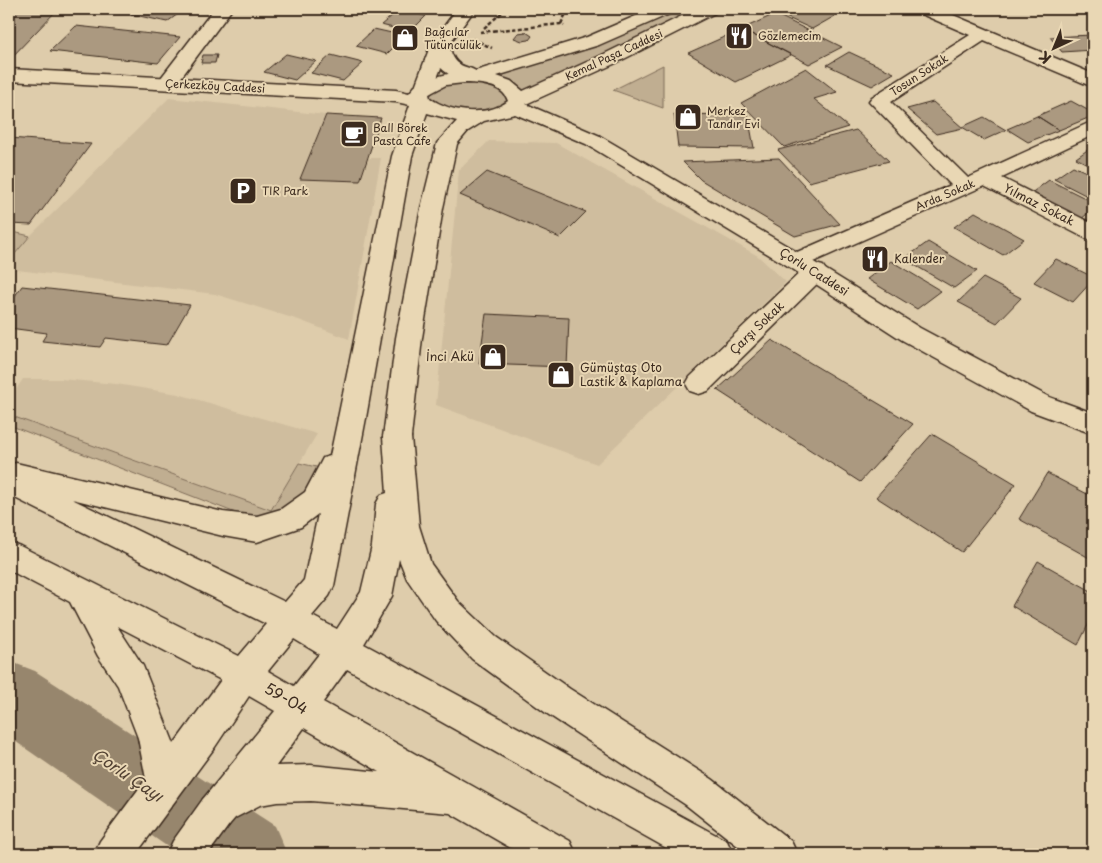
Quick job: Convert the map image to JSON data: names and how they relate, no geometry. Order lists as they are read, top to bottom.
{
  "streets": {
    "main road": [
      "Kemal Paşa Caddesi",
      "Tosun Sokak",
      "Çerkezköy Caddesi",
      "Arda Sokak",
      "Yılmaz Sokak",
      "Çorlu Caddesi",
      "Çarşı Sokak",
      "59-04"
    ]
  },
  "crossings": [
    ["Kemal Paşa Caddesi", "Çerkezköy Caddesi"],
    ["Kemal Paşa Caddesi", "Çorlu Caddesi"],
    ["Tosun Sokak", "Arda Sokak"],
    ["Çerkezköy Caddesi", "Çorlu Caddesi"],
    ["Arda Sokak", "Yılmaz Sokak"],
    ["Arda Sokak", "Çorlu Caddesi"],
    ["Arda Sokak", "Çarşı Sokak"],
    ["Çorlu Caddesi", "Çarşı Sokak"]
  ],
  "water": ["Çorlu Çayı"],
  "places": {
    "restaurant": ["Gözlemecim", "Kalender"],
    "shop": [
      "Bağcılar Tütüncülük",
      "Merkez Tandır Evi",
      "İnci Akü",
      "Gümüştaş Oto Lastik & Kaplama"
    ],
    "cafe": ["Ball Börek Pasta Cafe"],
    "parking": ["TIR Park"]
  },
  "north": "bottom left"
}
